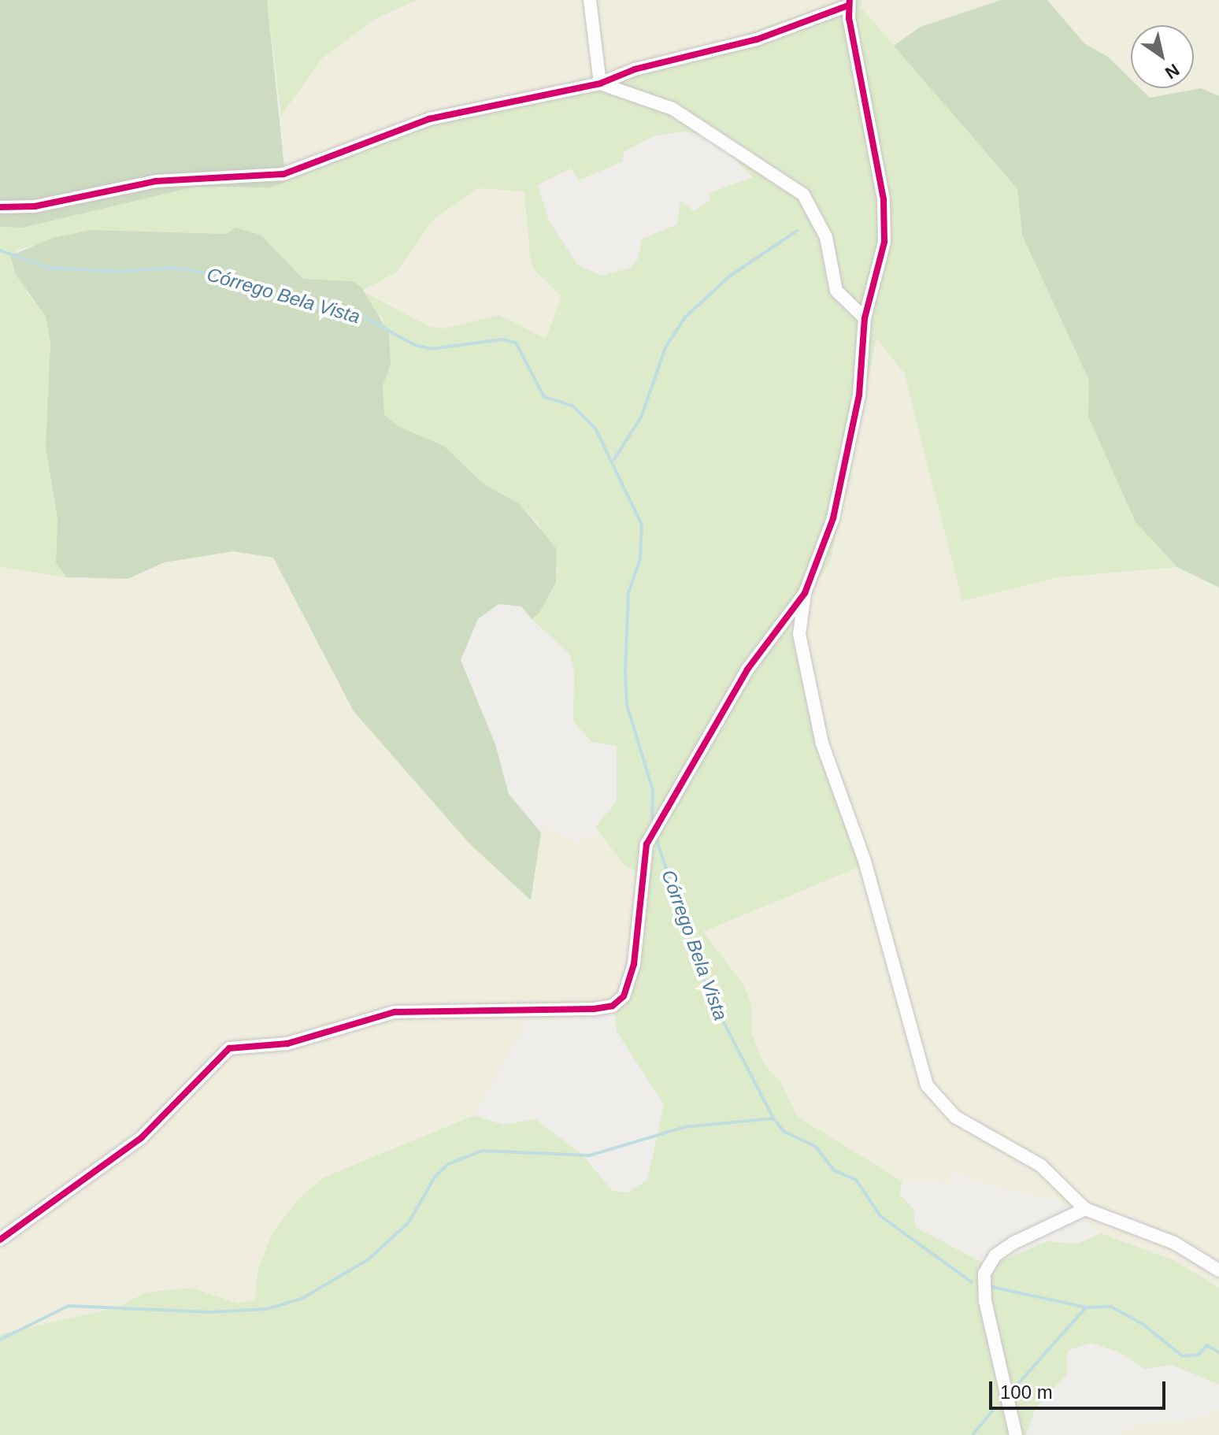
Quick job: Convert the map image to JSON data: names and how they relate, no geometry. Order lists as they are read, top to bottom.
{
  "water": ["Córrego Bela Vista"],
  "scale_bar": "100 m",
  "north": "bottom right"
}
